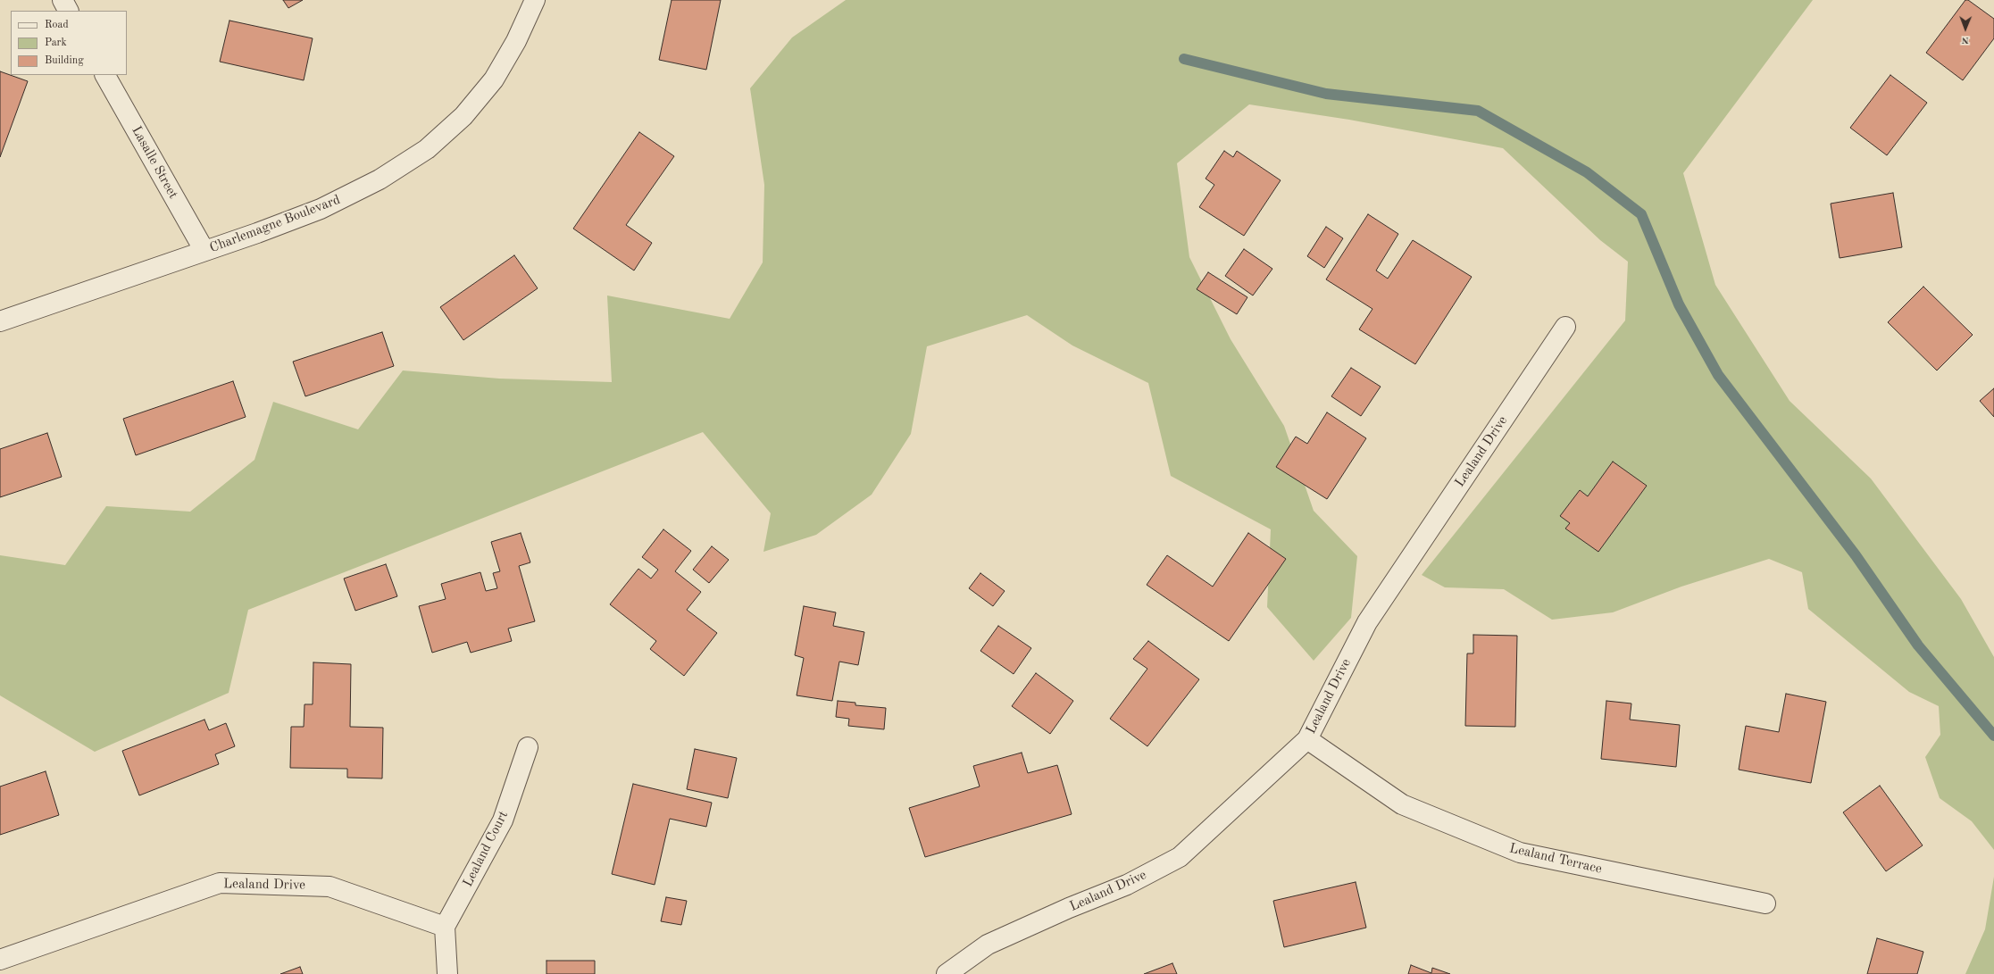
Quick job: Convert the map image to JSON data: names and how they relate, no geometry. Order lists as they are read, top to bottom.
{
  "streets": {
    "street": [
      "Lasalle Street",
      "Charlemagne Boulevard",
      "Lealand Drive",
      "Lealand Court",
      "Lealand Terrace"
    ]
  },
  "crossings": [
    ["Lasalle Street", "Charlemagne Boulevard"],
    ["Lealand Drive", "Lealand Court"],
    ["Lealand Drive", "Lealand Terrace"]
  ],
  "legend": ["Road", "Park", "Building"],
  "north": "bottom"
}
